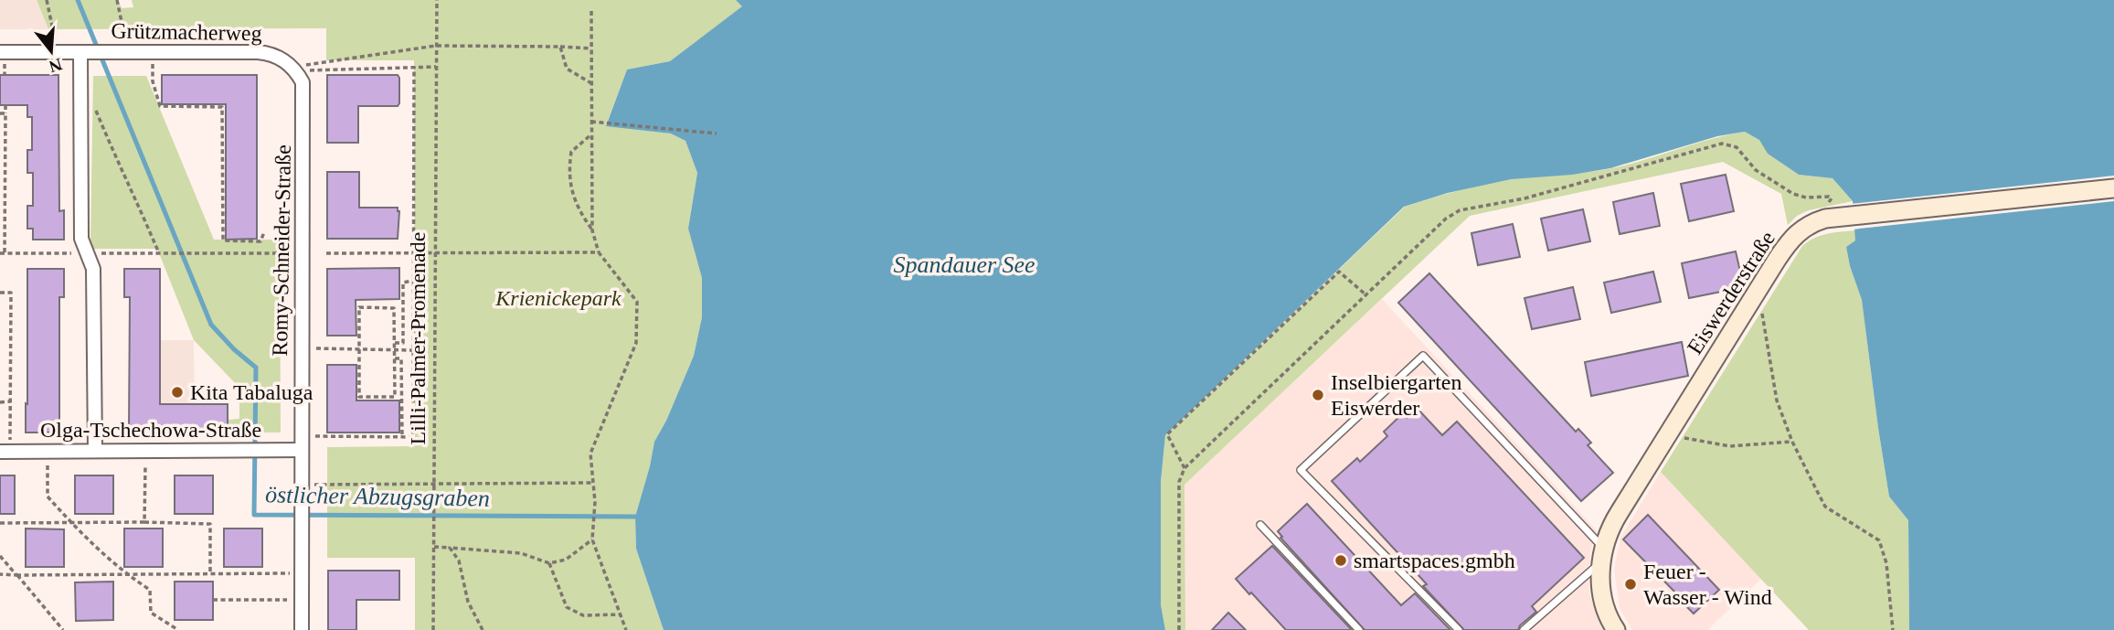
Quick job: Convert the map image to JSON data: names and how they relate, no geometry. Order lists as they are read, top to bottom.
{
  "streets": {
    "street": [
      "Grützmacherweg",
      "Romy-Schneider-Straße",
      "Eiswerderstraße",
      "Olga-Tschechowa-Straße"
    ],
    "path": ["Lilli-Palmer-Promenade"]
  },
  "crossings": [
    ["Grützmacherweg", "Romy-Schneider-Straße"],
    ["Romy-Schneider-Straße", "Olga-Tschechowa-Straße"]
  ],
  "water": ["Spandauer See", "östlicher Abzugsgraben"],
  "parks": ["Krienickepark"],
  "places": [
    "Kita Tabaluga",
    "Inselbiergarten Eiswerder",
    "smartspaces.gmbh",
    "Feuer - Wasser - Wind"
  ],
  "north": "bottom"
}
